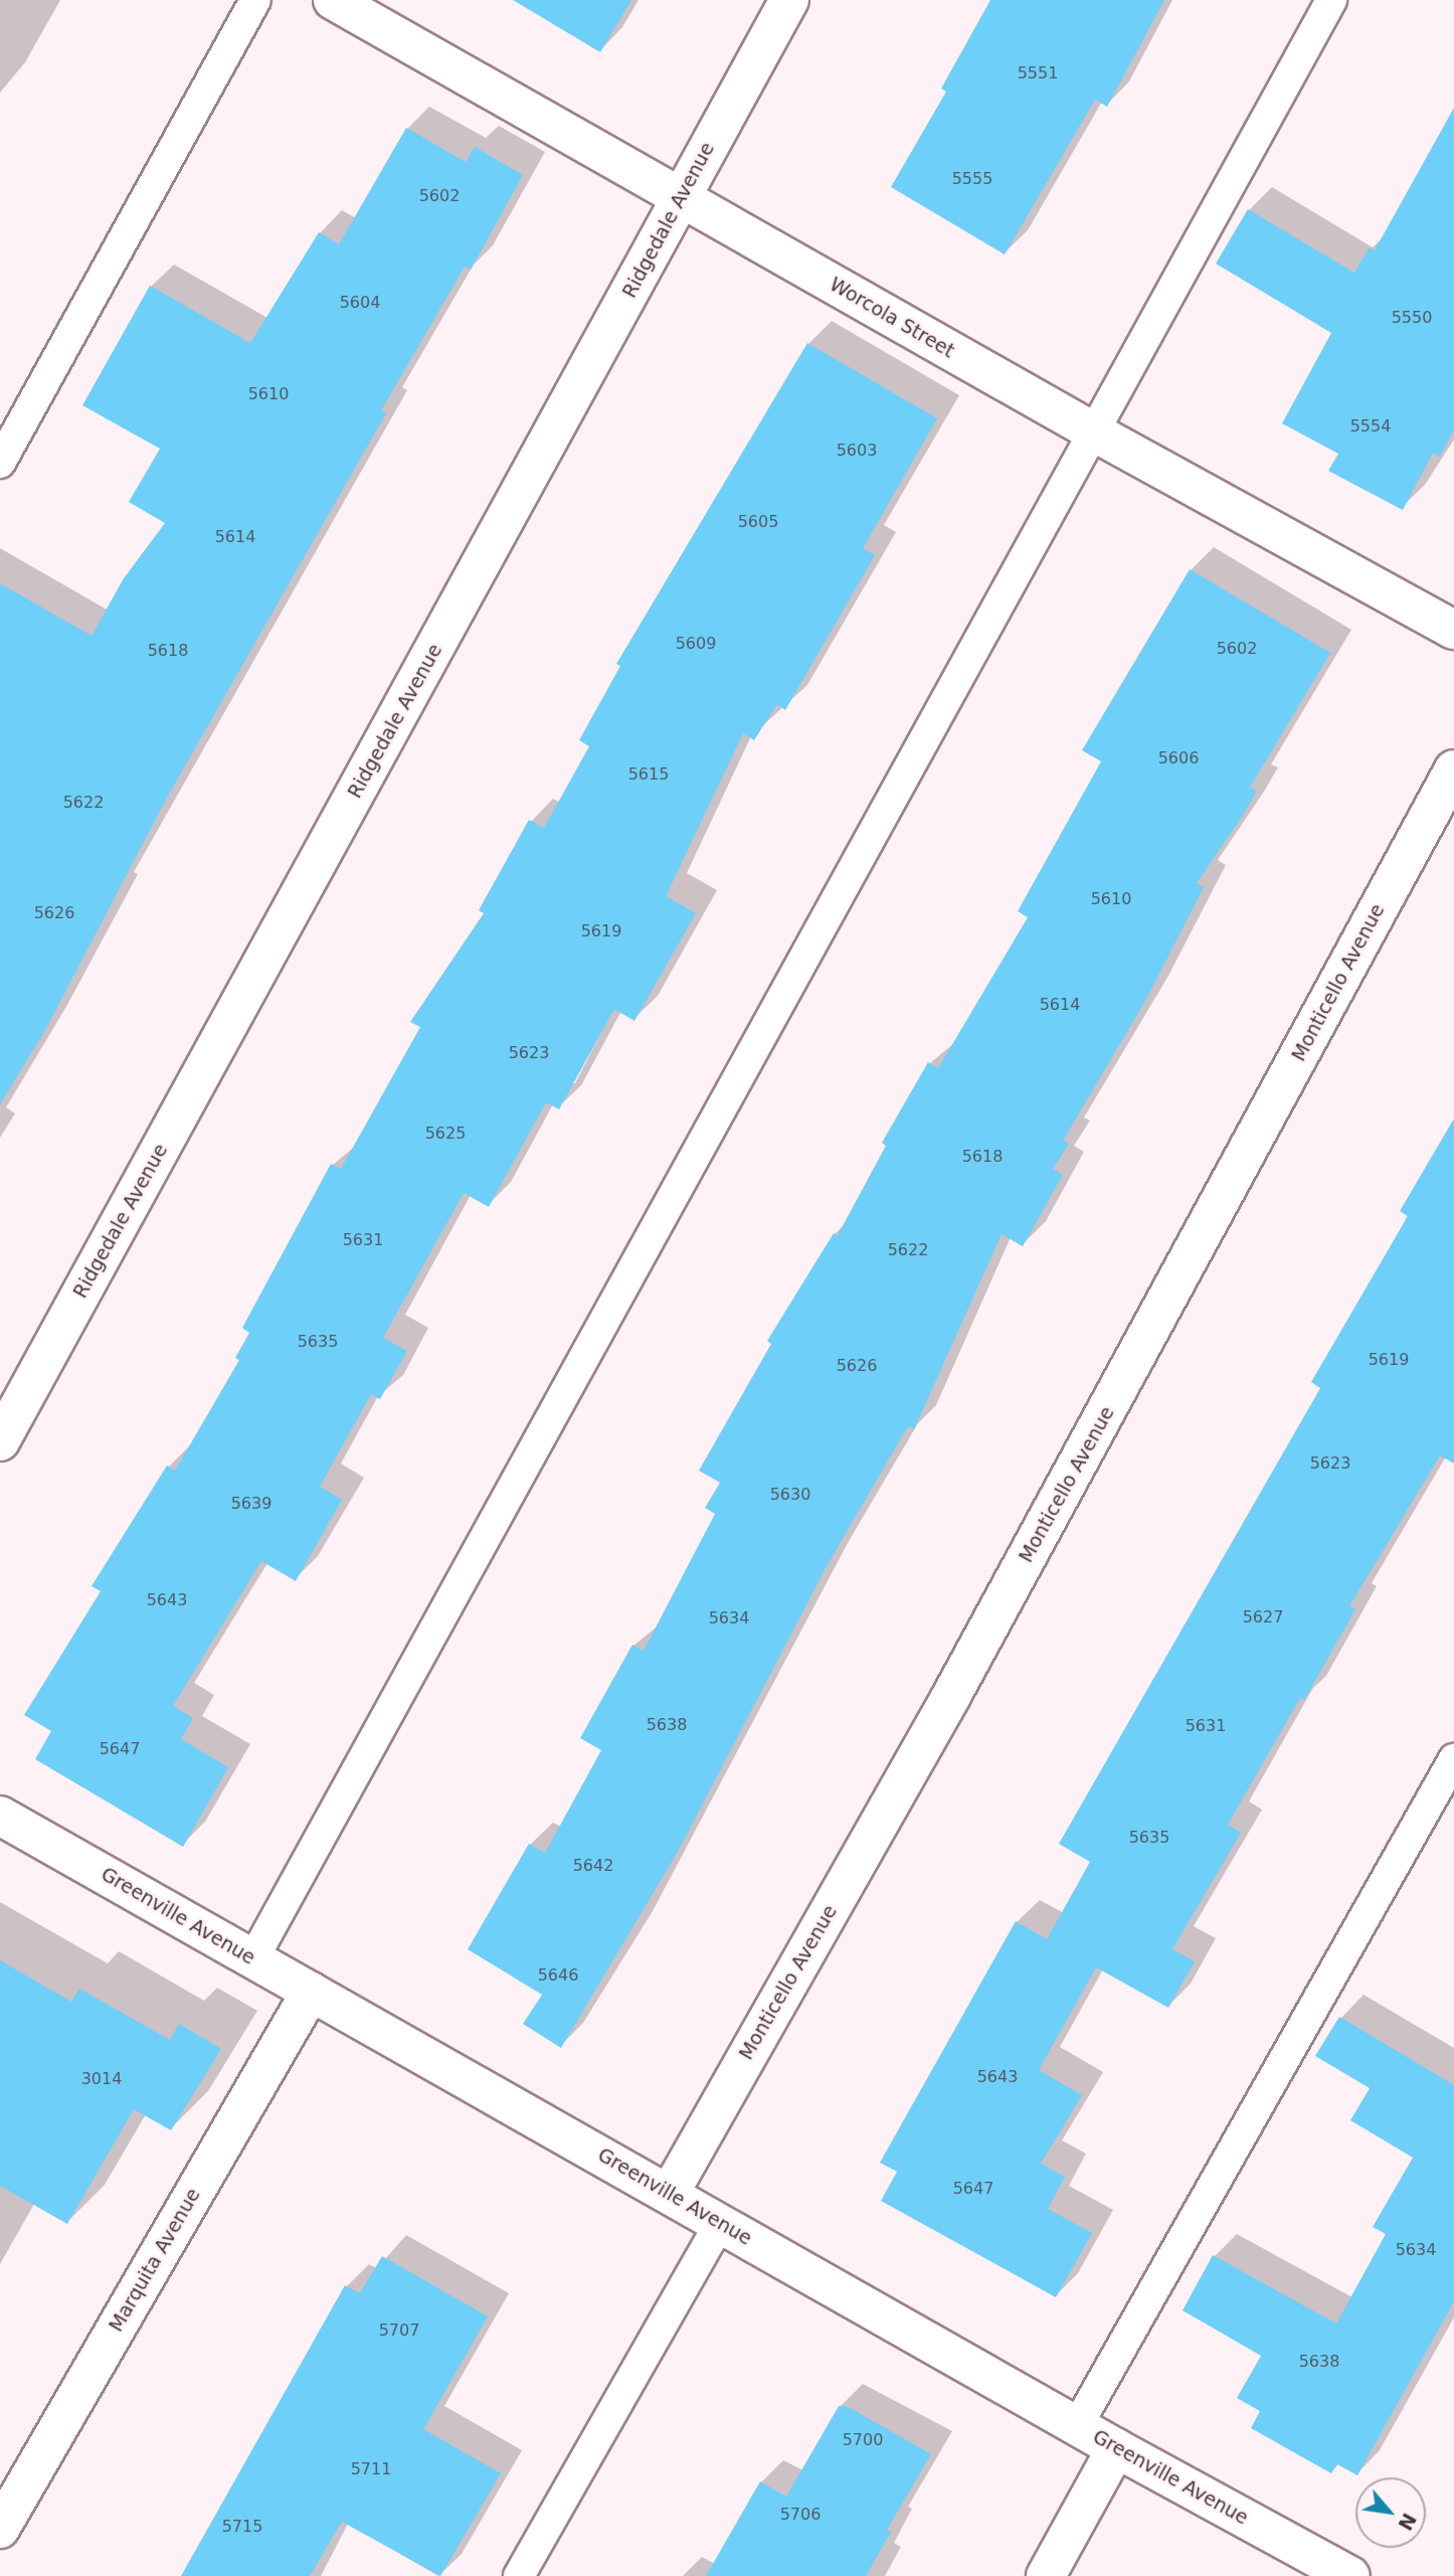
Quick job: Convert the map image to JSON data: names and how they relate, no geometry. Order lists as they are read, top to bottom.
{
  "streets": {
    "street": [
      "Ridgedale Avenue",
      "Worcola Street",
      "Monticello Avenue",
      "Greenville Avenue",
      "Marquita Avenue"
    ]
  },
  "crossings": [
    ["Ridgedale Avenue", "Worcola Street"],
    ["Monticello Avenue", "Greenville Avenue"],
    ["Greenville Avenue", "Marquita Avenue"]
  ],
  "house_numbers": [
    "5551",
    "5555",
    "5602",
    "5604",
    "5550",
    "5610",
    "5554",
    "5603",
    "5605",
    "5614",
    "5609",
    "5602",
    "5618",
    "5606",
    "5615",
    "5622",
    "5610",
    "5626",
    "5619",
    "5614",
    "5623",
    "5625",
    "5618",
    "5631",
    "5622",
    "5635",
    "5619",
    "5626",
    "5623",
    "5630",
    "5639",
    "5643",
    "5627",
    "5634",
    "5638",
    "5631",
    "5647",
    "5635",
    "5642",
    "5646",
    "5643",
    "3014",
    "5647",
    "5634",
    "5707",
    "5638",
    "5700",
    "5711",
    "5706",
    "5715"
  ],
  "north": "bottom right"
}
